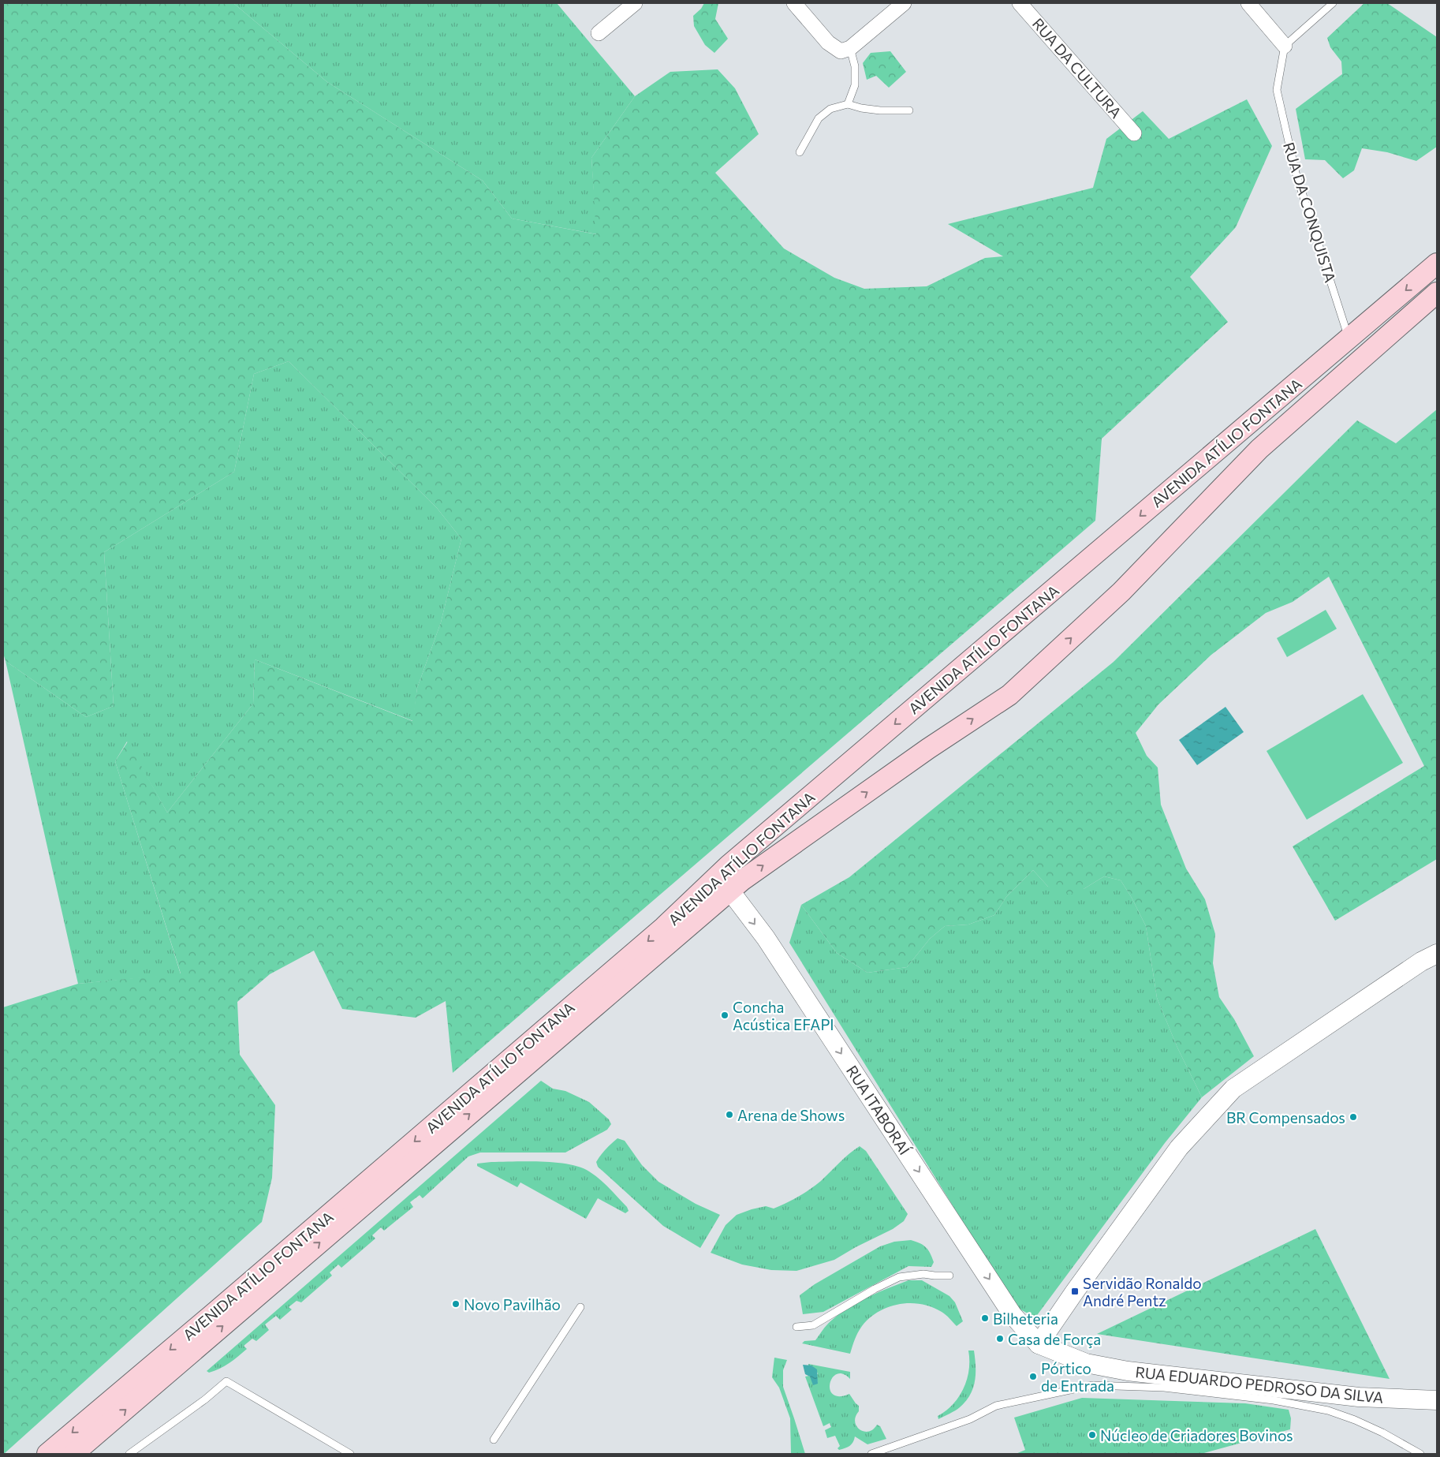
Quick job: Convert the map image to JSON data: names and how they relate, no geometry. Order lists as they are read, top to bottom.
{
  "streets": {
    "main road": ["AVENIDA ATÍLIO FONTANA"],
    "street": ["RUA DA CULTURA", "RUA ITABORAÍ", "RUA EDUARDO PEDROSO DA SILVA"],
    "lane": ["RUA DA CONQUISTA"]
  },
  "crossings": [
    ["RUA DA CONQUISTA", "AVENIDA ATÍLIO FONTANA"],
    ["AVENIDA ATÍLIO FONTANA", "RUA ITABORAÍ"],
    ["RUA ITABORAÍ", "RUA EDUARDO PEDROSO DA SILVA"]
  ],
  "one_way": ["RUA ITABORAÍ"],
  "places": {
    "other": [
      "Concha Acústica EFAPI",
      "Arena de Shows",
      "BR Compensados",
      "Novo Pavilhão",
      "Bilheteria",
      "Casa de Força",
      "Pórtico de Entrada",
      "Núcleo de Criadores Bovinos"
    ],
    "transit": ["Servidão Ronaldo André Pentz"]
  }
}
